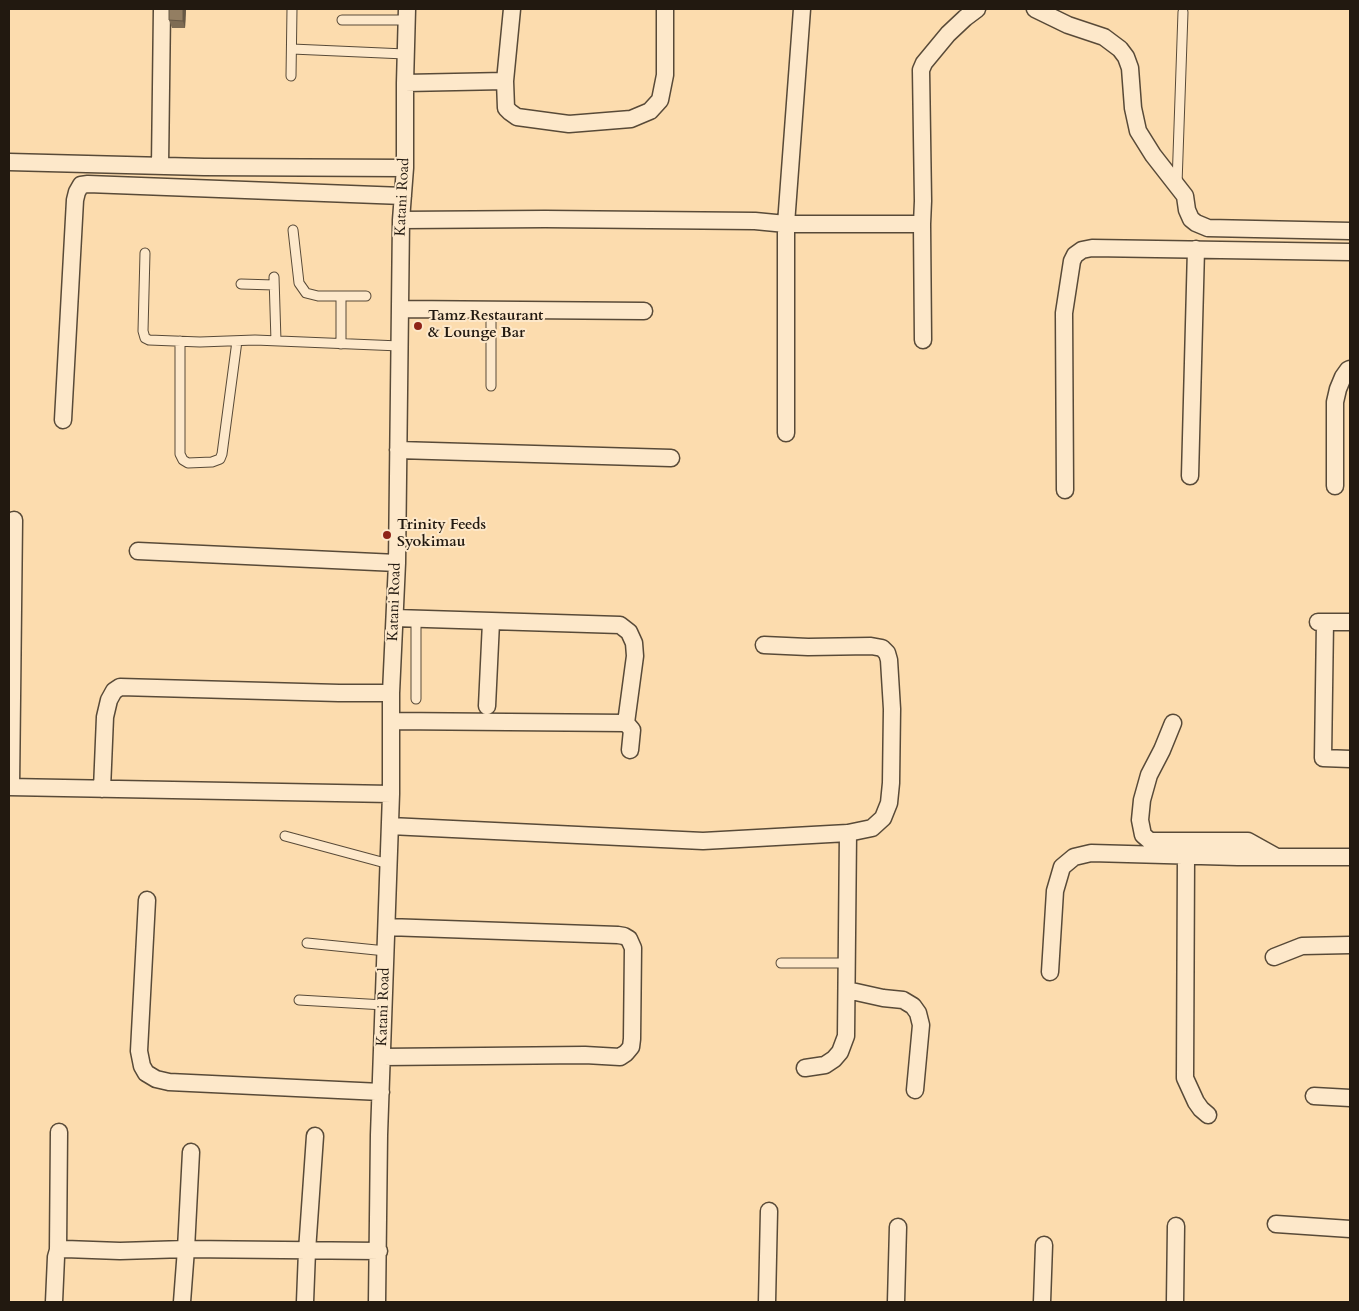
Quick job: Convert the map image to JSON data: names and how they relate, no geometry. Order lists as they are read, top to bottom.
{
  "streets": {
    "street": ["Katani Road"]
  },
  "places": ["Tamz Restaurant & Lounge Bar", "Trinity Feeds Syokimau"]
}
